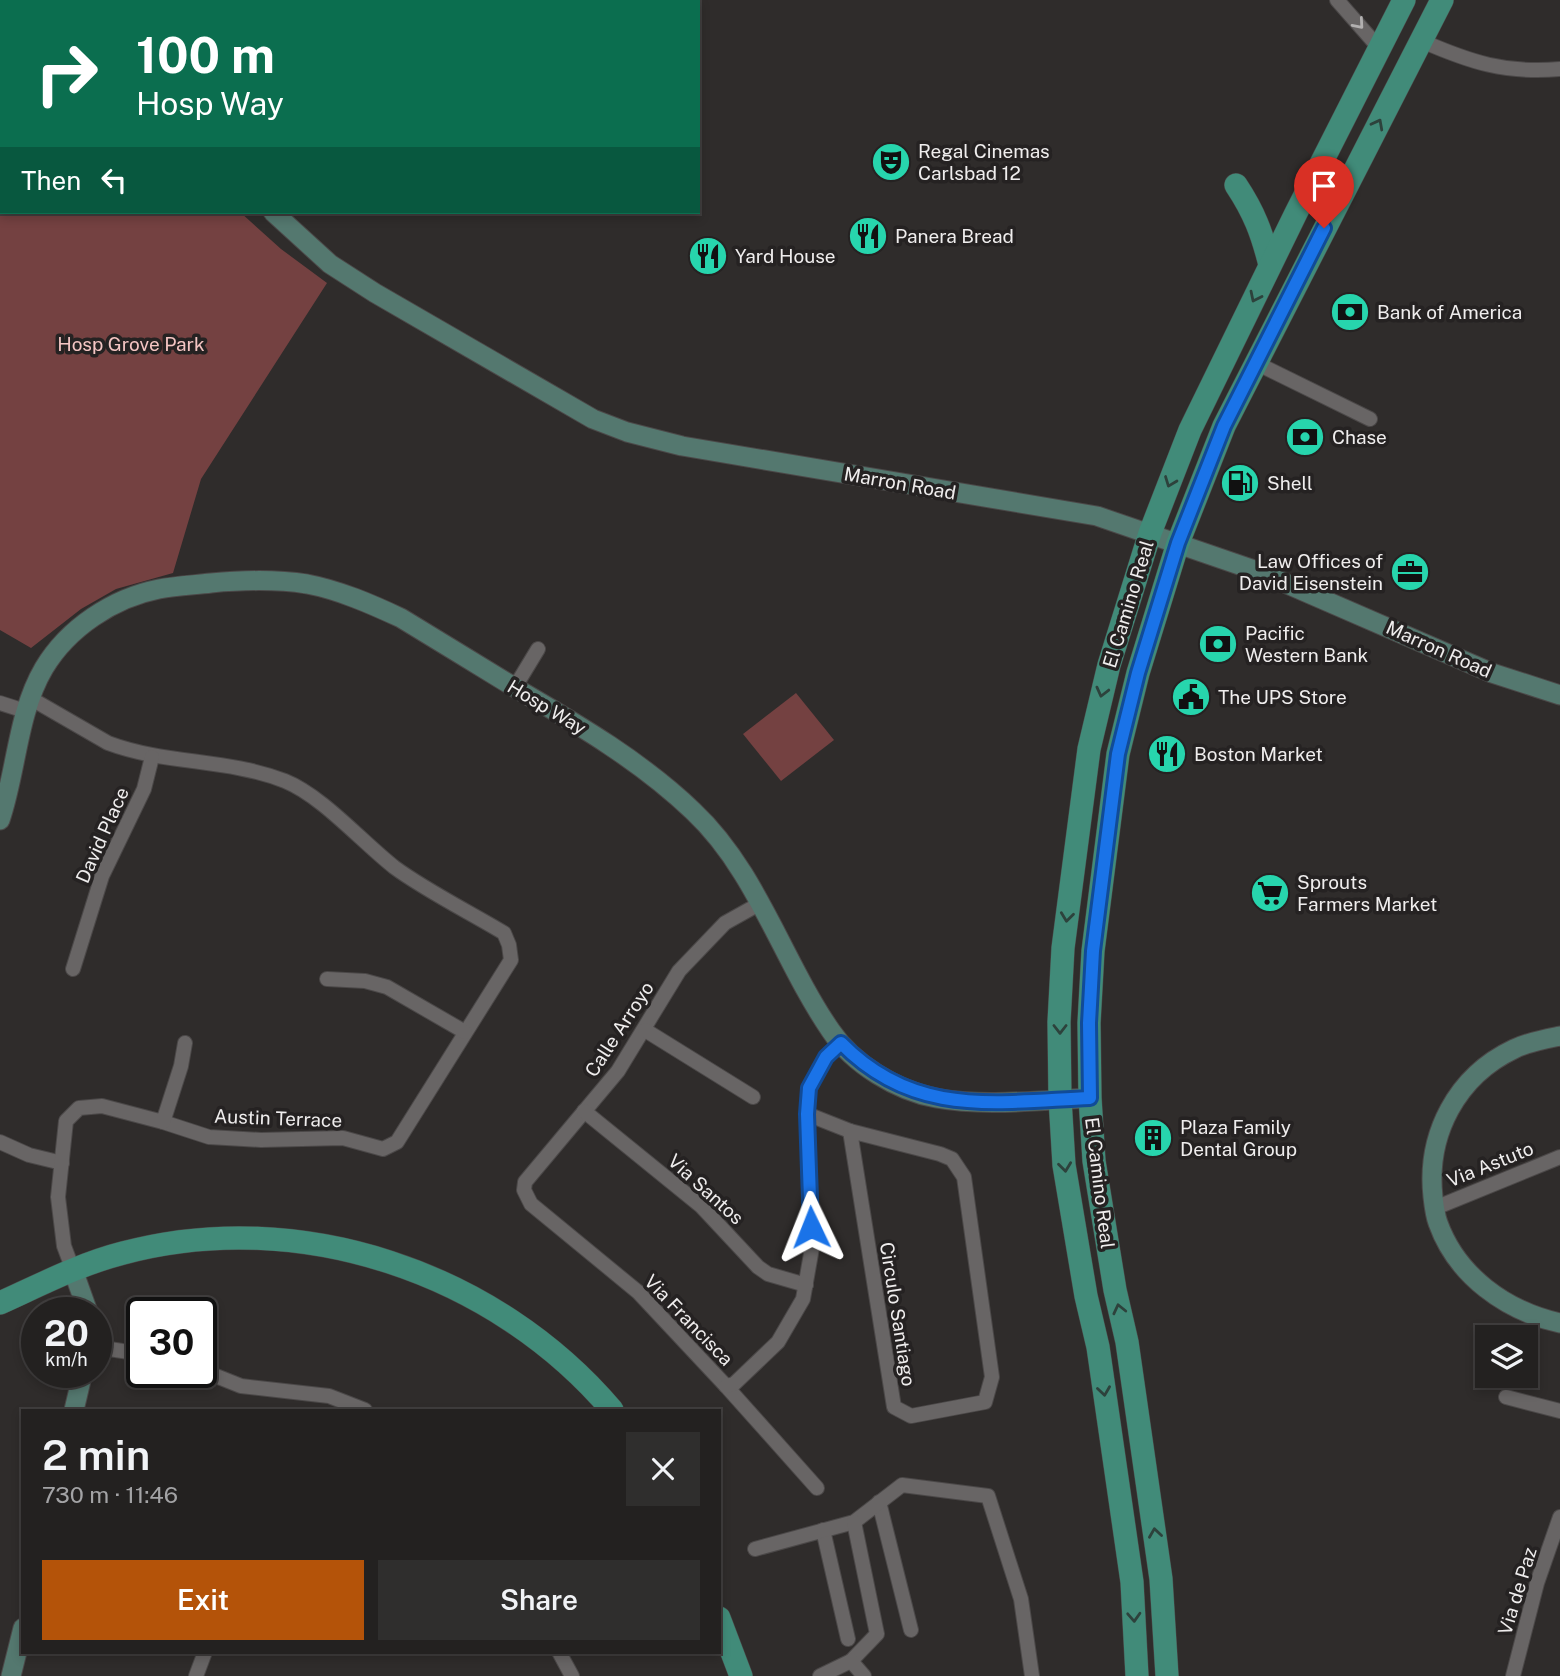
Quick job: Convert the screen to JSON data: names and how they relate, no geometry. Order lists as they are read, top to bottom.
{
  "streets": {
    "main road": ["El Camino Real"],
    "street": [
      "Marron Road",
      "Hosp Way",
      "David Place",
      "Calle Arroyo",
      "Austin Terrace",
      "Via Astuto",
      "Via Santos",
      "Circulo Santiago",
      "Via Francisca",
      "Via de Paz"
    ]
  },
  "crossings": [
    ["Marron Road", "El Camino Real"],
    ["El Camino Real", "Hosp Way"],
    ["Hosp Way", "Calle Arroyo"],
    ["Hosp Way", "Austin Terrace"],
    ["David Place", "Austin Terrace"],
    ["Calle Arroyo", "Via Santos"],
    ["Calle Arroyo", "Via Francisca"]
  ],
  "parks": ["Hosp Grove Park"],
  "places": {
    "theatre": ["Regal Cinemas Carlsbad 12"],
    "restaurant": ["Panera Bread", "Yard House", "Boston Market"],
    "bank": ["Bank of America", "Chase", "Pacific Western Bank"],
    "fuel station": ["Shell"],
    "office": ["Law Offices of David Eisenstein"],
    "public building": ["The UPS Store"],
    "supermarket": ["Sprouts Farmers Market"],
    "building": ["Plaza Family Dental Group"]
  },
  "page": {
    "turn": ["100 m", "Hosp Way"],
    "then": "Then",
    "speed": "20 km/h",
    "limit": "30",
    "heading": ["2 min", "730 m · 11:46"],
    "buttons": ["Exit", "Share"]
  }
}
